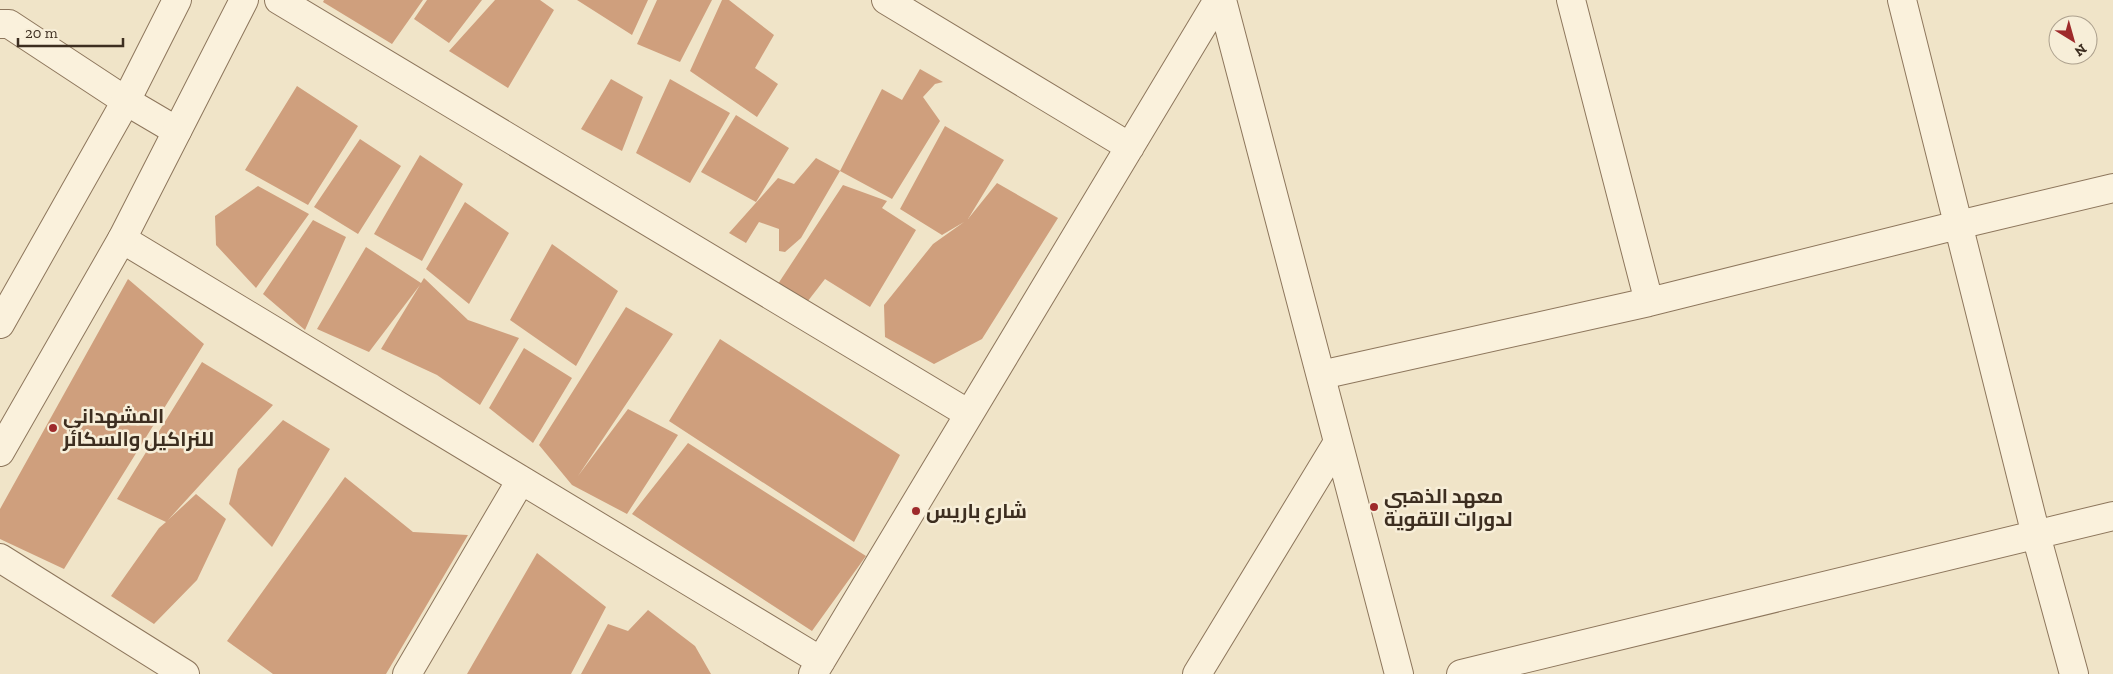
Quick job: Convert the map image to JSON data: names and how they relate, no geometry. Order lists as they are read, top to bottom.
{
  "places": ["المشهداني للنراكيل والسكائر", "معهد الذهبي لدورات التقوية", "شارع باريس"],
  "scale_bar": "20 m",
  "north": "bottom right"
}
